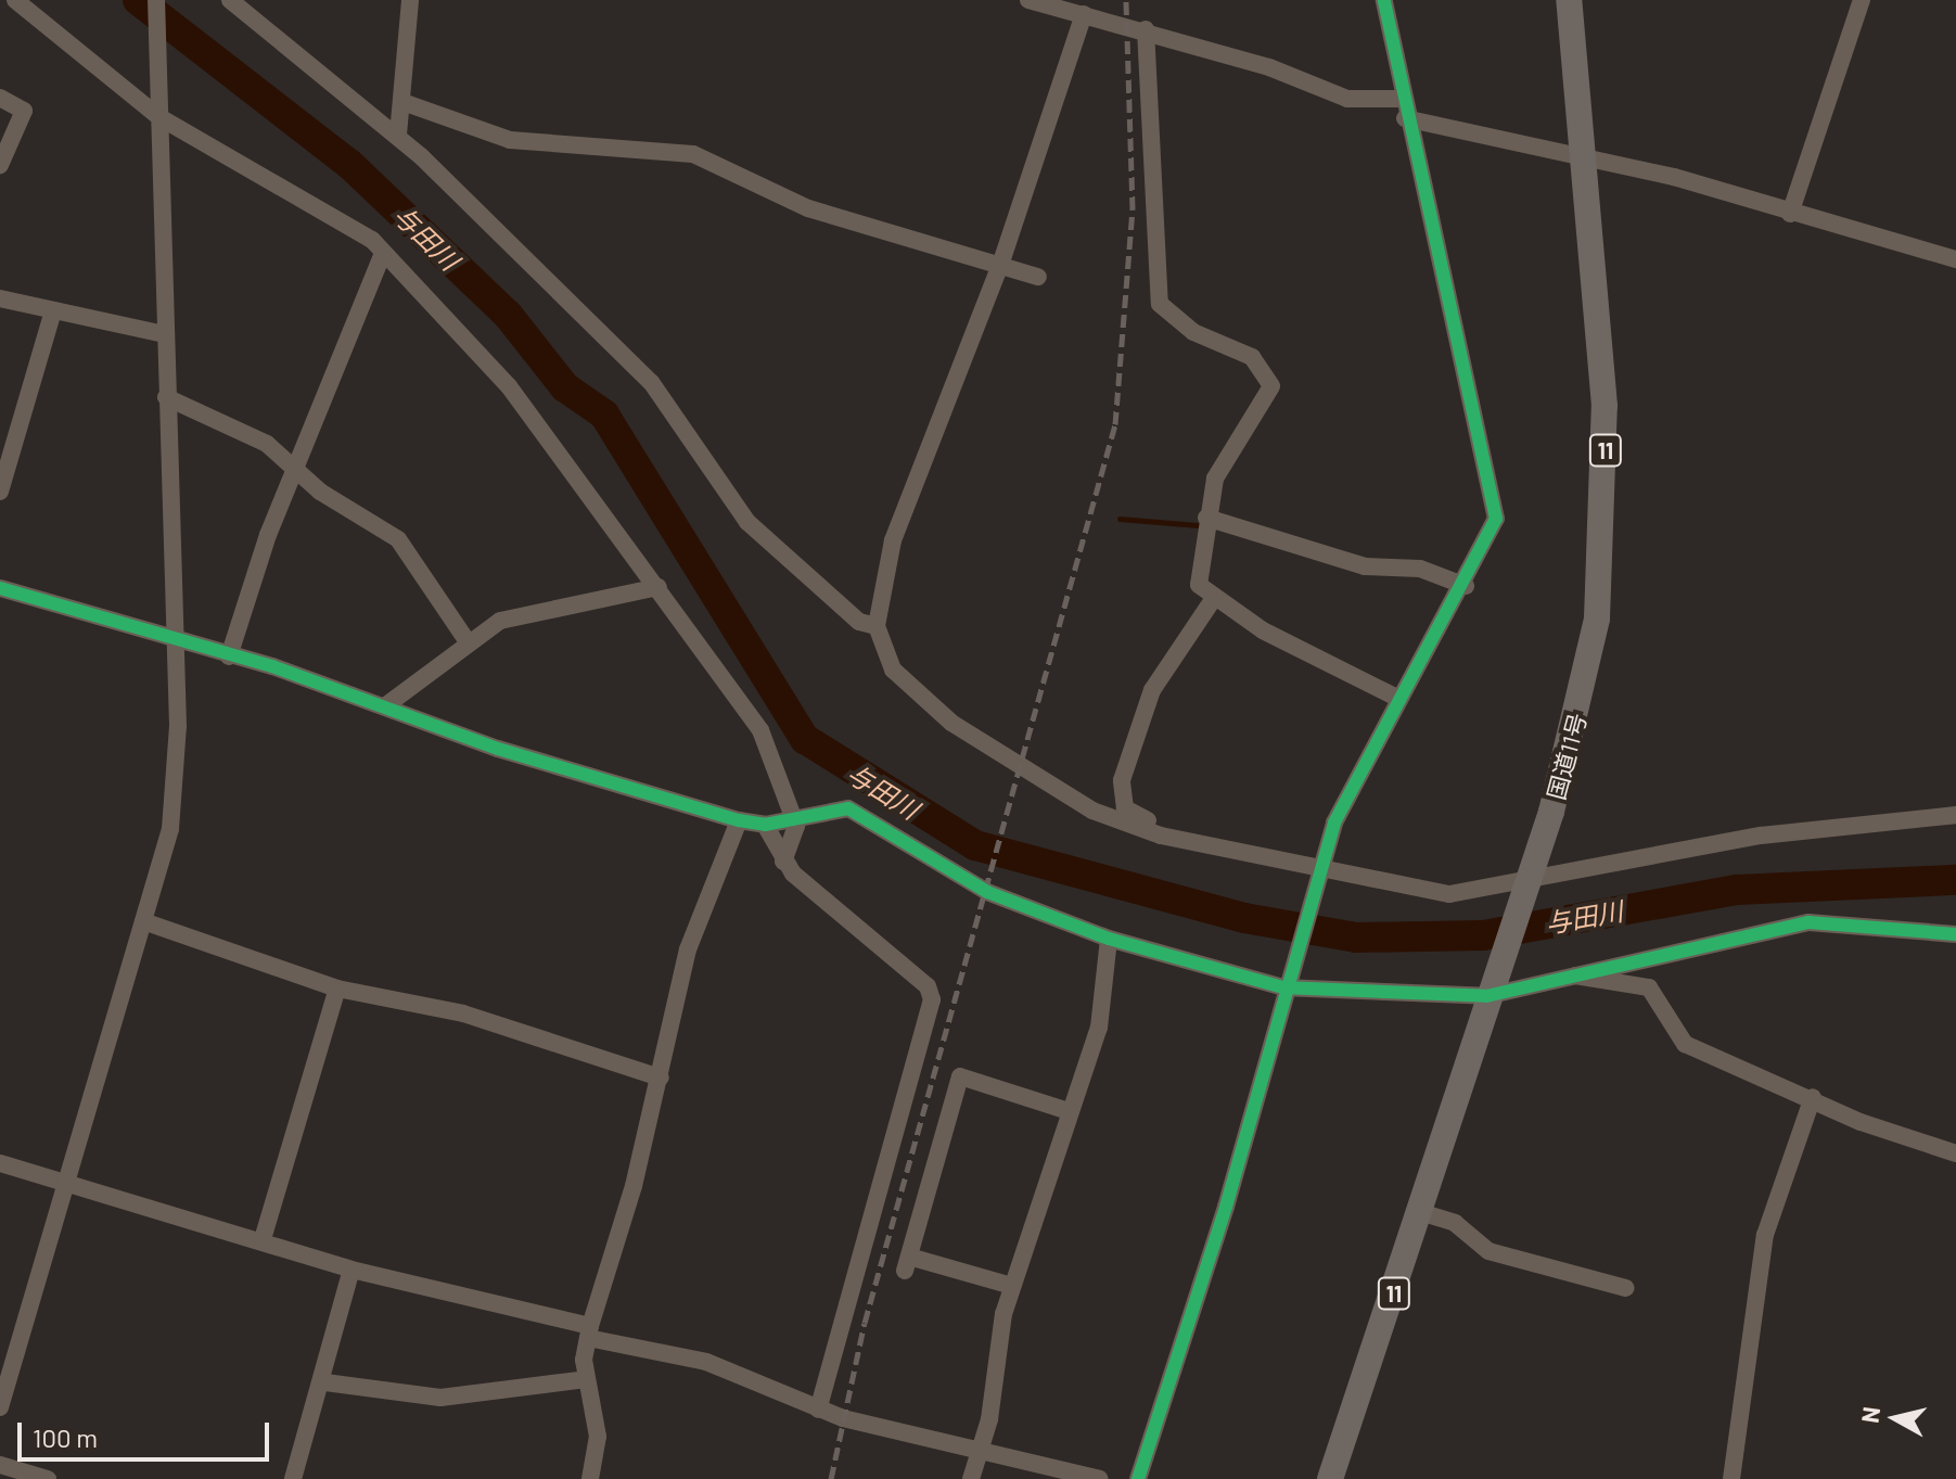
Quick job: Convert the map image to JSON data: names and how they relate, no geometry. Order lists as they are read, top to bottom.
{
  "streets": {
    "highway": ["11", "国道11号"]
  },
  "water": ["与田川"],
  "scale_bar": "100 m",
  "north": "left"
}
